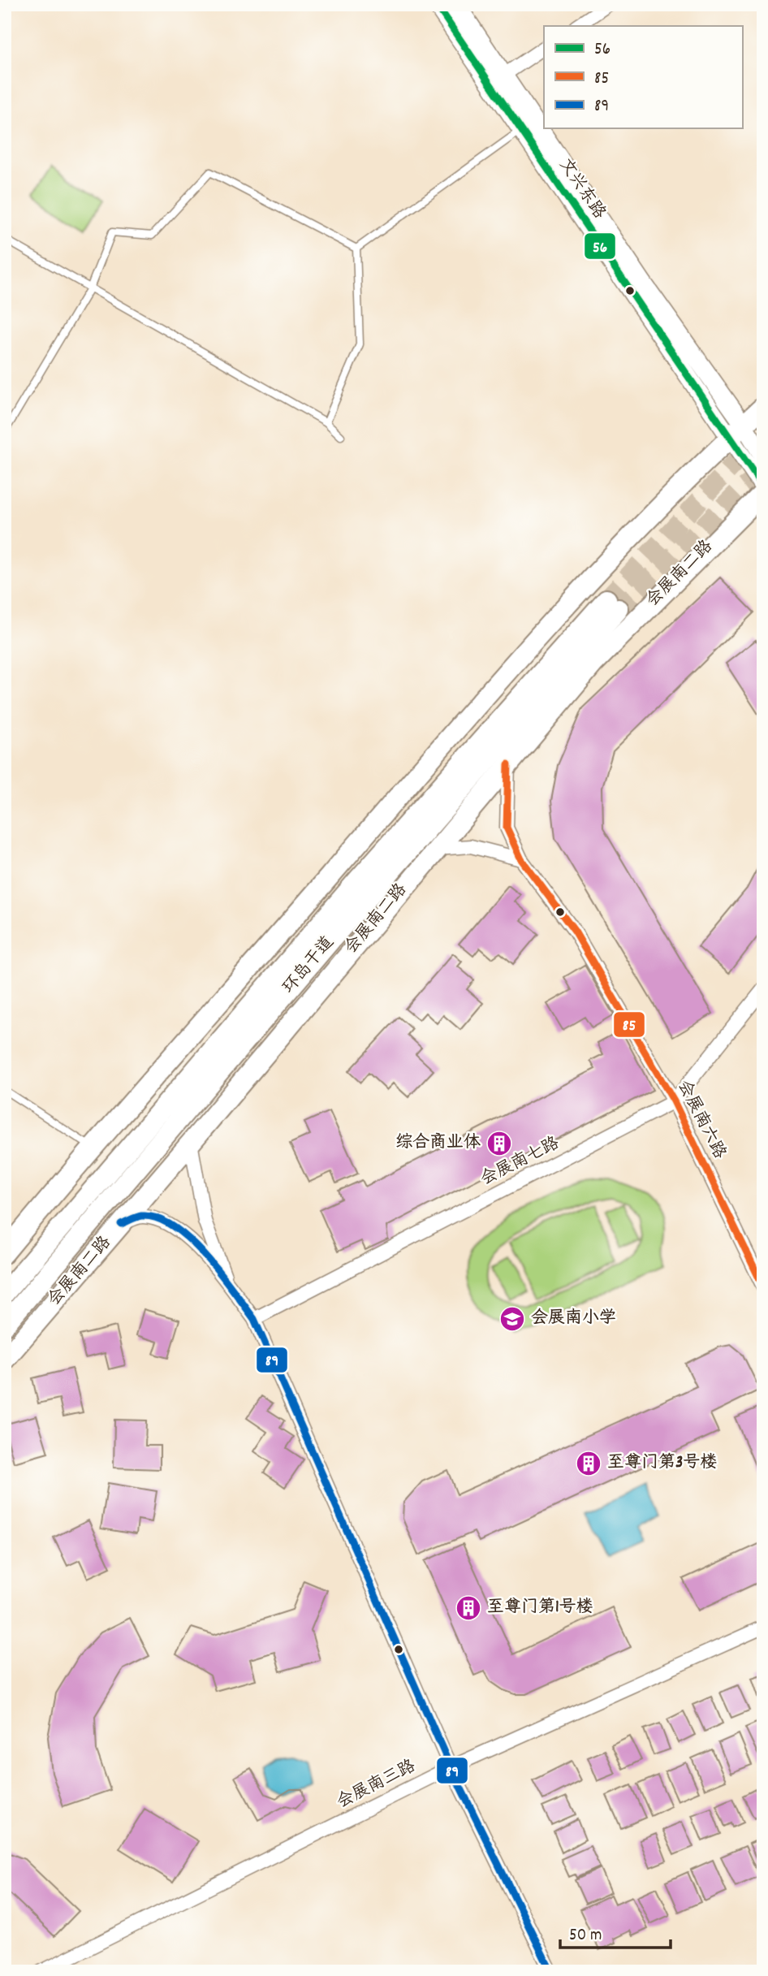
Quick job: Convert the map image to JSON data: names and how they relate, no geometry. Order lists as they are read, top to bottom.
{
  "streets": {
    "main road": ["文兴东路", "会展南二路", "环岛干道"],
    "street": ["会展南六路", "会展南七路", "会展南三路"]
  },
  "crossings": [
    ["文兴东路", "会展南二路"],
    ["会展南二路", "会展南六路"],
    ["会展南六路", "会展南七路"]
  ],
  "places": {
    "building": ["综合商业体", "至尊门第3号楼", "至尊门第1号楼"],
    "school or university": ["会展南小学"]
  },
  "lines": ["transit line 56", "transit line 85", "transit line 89"],
  "legend": ["56", "85", "89"],
  "scale_bar": "50 m"
}
